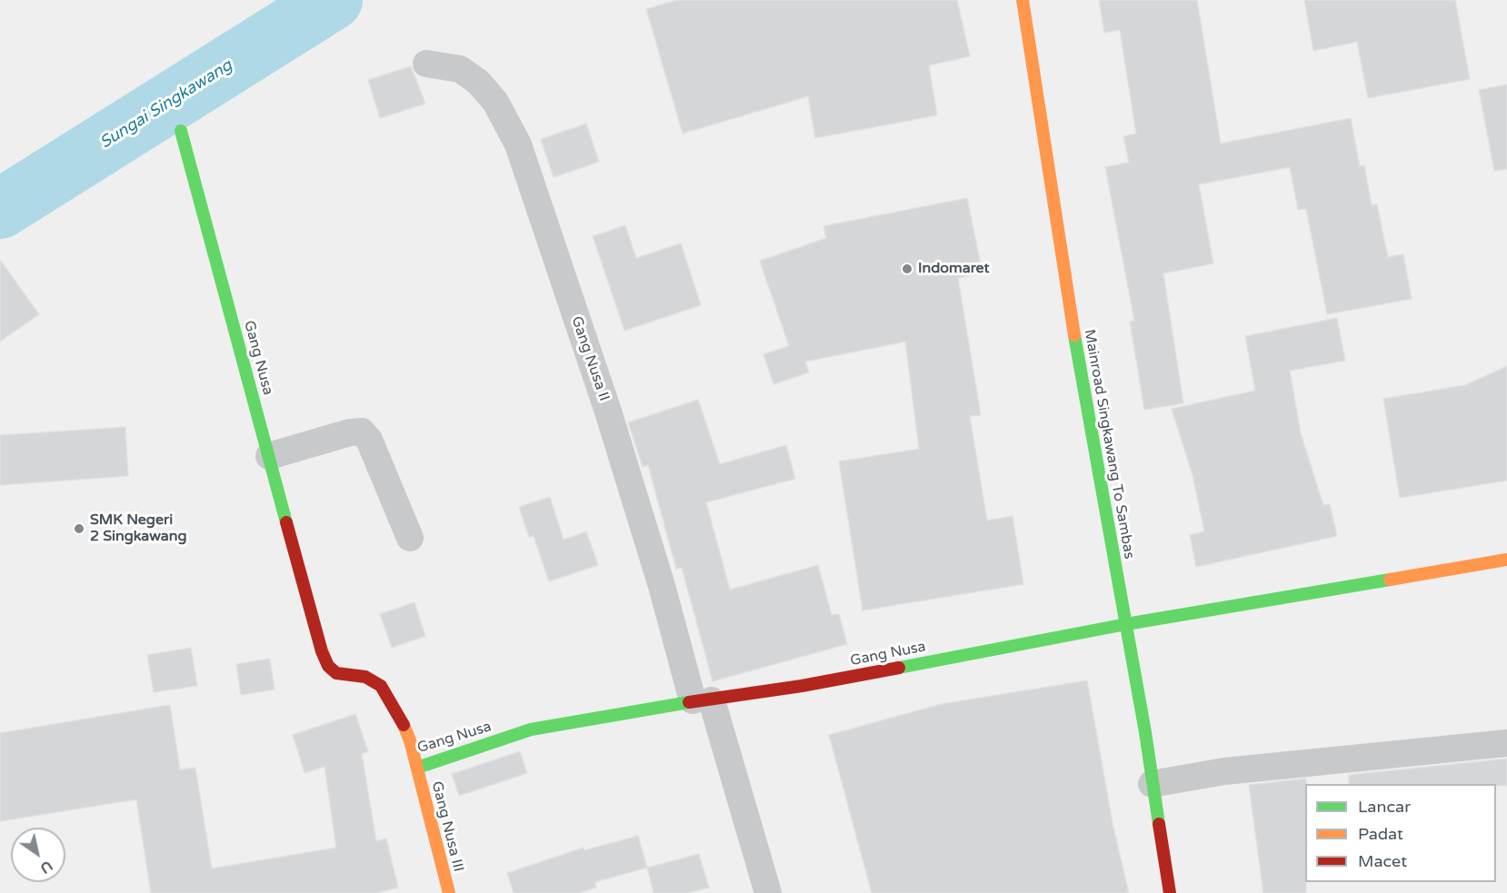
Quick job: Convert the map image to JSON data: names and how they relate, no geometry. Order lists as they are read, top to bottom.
{
  "streets": {
    "street": [
      "Gang Nusa",
      "Gang Nusa II",
      "Mainroad Singkawang To Sambas",
      "Gang Nusa III"
    ]
  },
  "crossings": [
    ["Gang Nusa", "Gang Nusa II"],
    ["Gang Nusa", "Mainroad Singkawang To Sambas"],
    ["Gang Nusa", "Gang Nusa III"]
  ],
  "water": ["Sungai Singkawang"],
  "places": ["Indomaret", "SMK Negeri 2 Singkawang"],
  "legend": ["Lancar", "Padat", "Macet"],
  "north": "bottom right"
}
